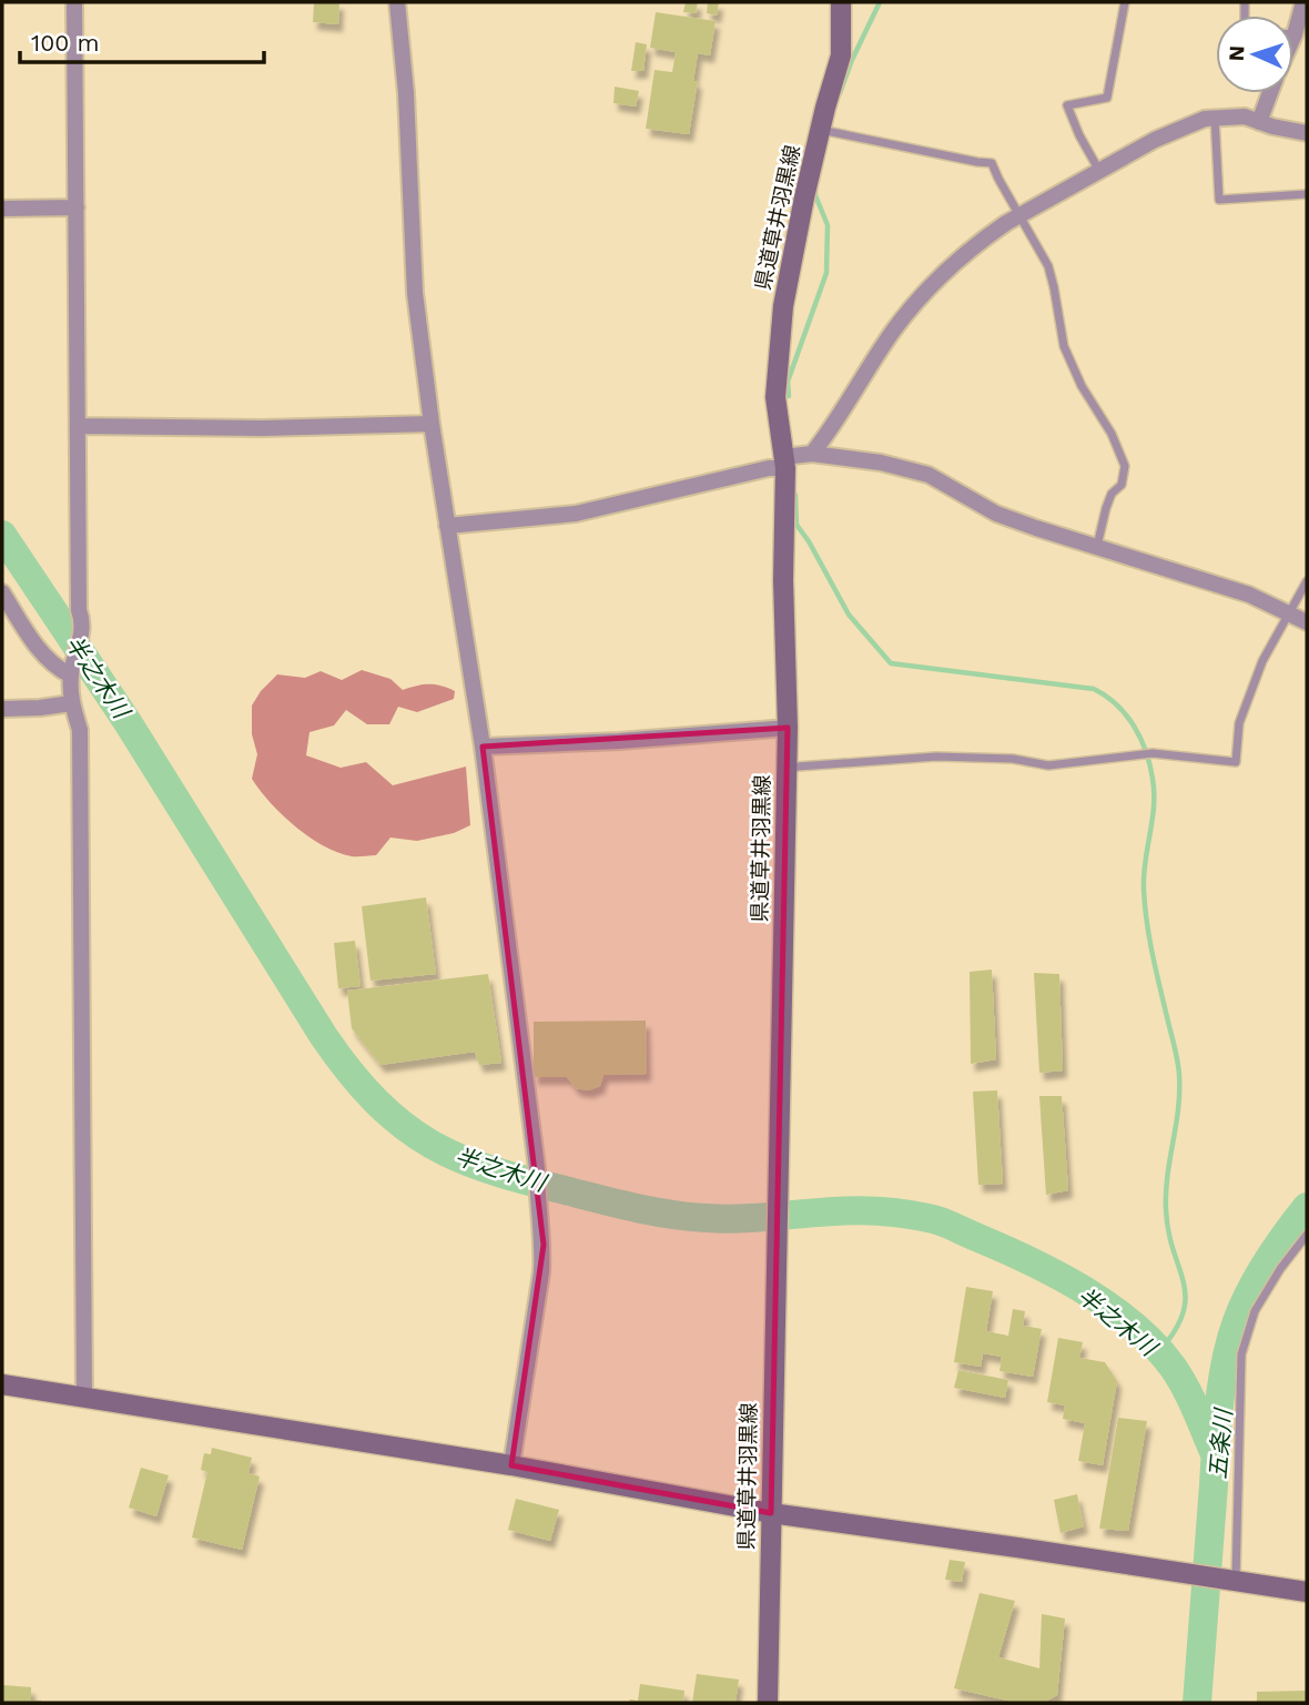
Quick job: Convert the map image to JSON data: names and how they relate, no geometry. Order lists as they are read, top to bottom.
{
  "streets": {
    "main road": ["県道草井羽黒線"]
  },
  "water": ["半之木川", "五条川"],
  "scale_bar": "100 m",
  "north": "left"
}
